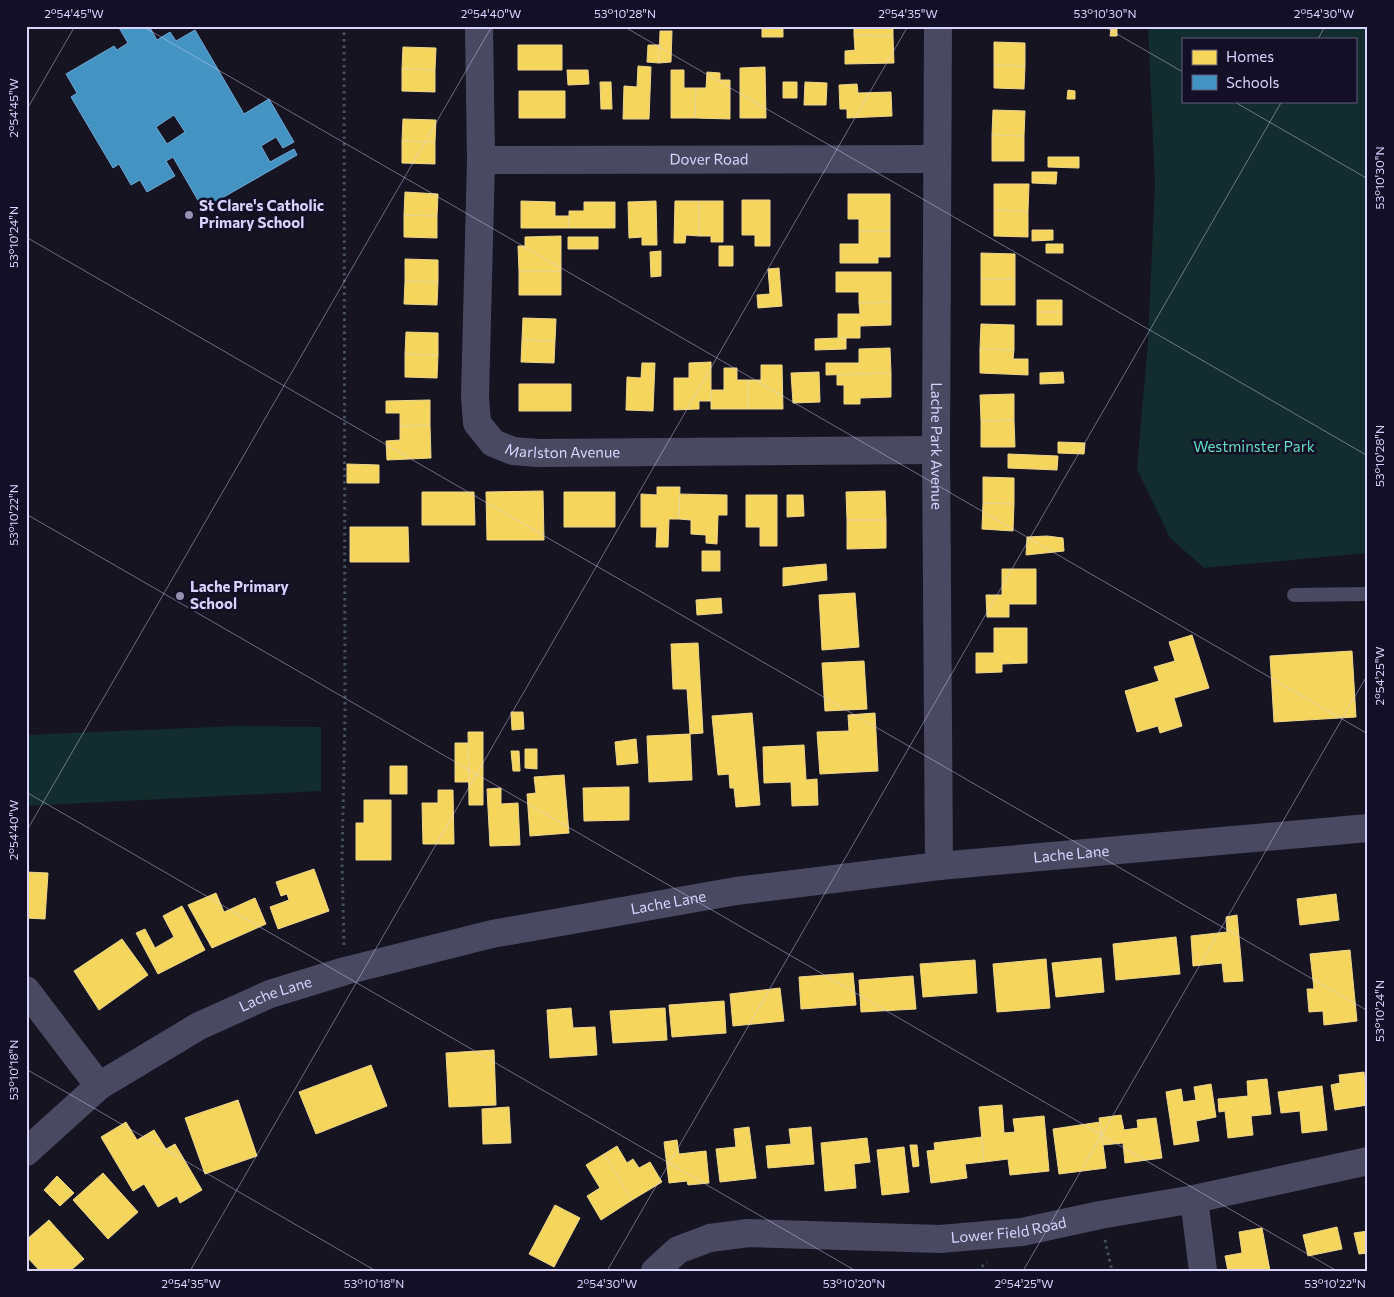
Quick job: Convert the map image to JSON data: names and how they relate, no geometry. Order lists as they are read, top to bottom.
{
  "streets": {
    "street": [
      "Dover Road",
      "Lache Park Avenue",
      "Marlston Avenue",
      "Lache Lane",
      "Lower Field Road"
    ]
  },
  "crossings": [
    ["Dover Road", "Lache Park Avenue"],
    ["Dover Road", "Marlston Avenue"],
    ["Lache Park Avenue", "Marlston Avenue"],
    ["Lache Park Avenue", "Lache Lane"]
  ],
  "parks": ["Westminster Park"],
  "places": ["St Clare's Catholic Primary School", "Lache Primary School"],
  "legend": ["Homes", "Schools"],
  "coordinates": [
    "2°54'45\"W",
    "2°54'40\"W",
    "53°10'28\"N",
    "2°54'35\"W",
    "53°10'30\"N",
    "2°54'30\"W",
    "53°10'24\"N",
    "53°10'22\"N",
    "2°54'25\"W",
    "53°10'18\"N",
    "53°10'20\"N"
  ]
}
